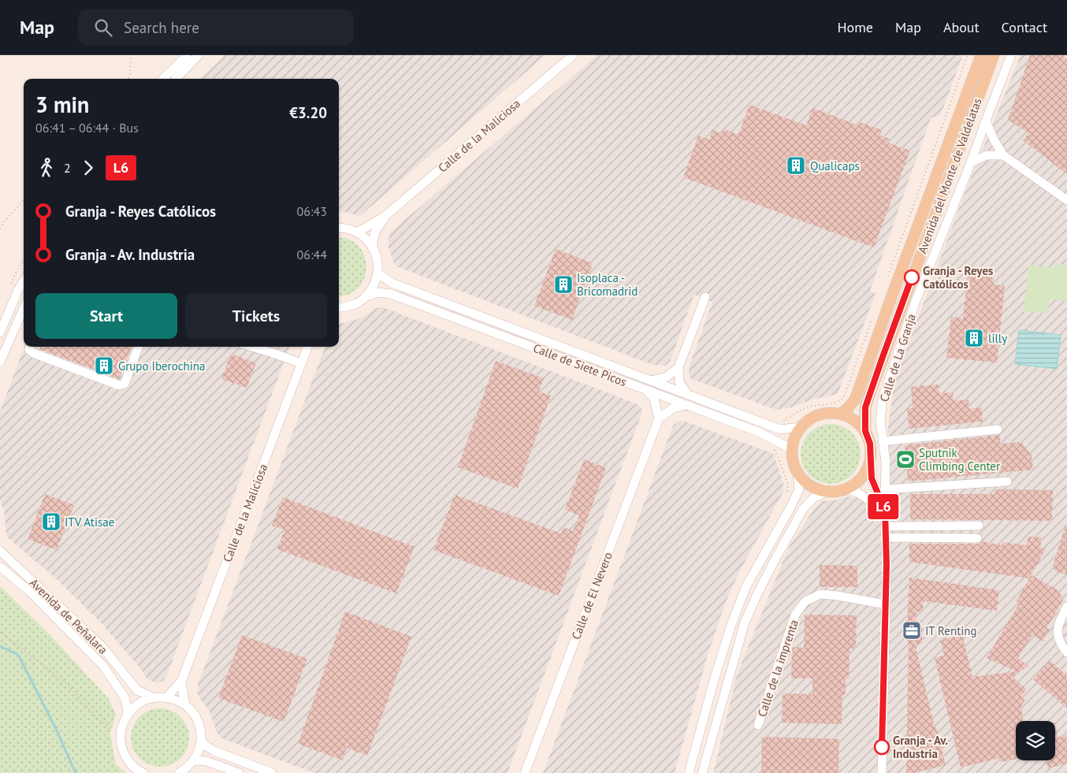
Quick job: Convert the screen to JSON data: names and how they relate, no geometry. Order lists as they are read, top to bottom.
{
  "streets": {
    "main road": ["Avenida del Monte de Valdelatas"],
    "street": [
      "Calle de la Maliciosa",
      "Calle de La Granja",
      "Calle de Siete Picos",
      "Calle de El Nevero",
      "Avenida de Peñalara",
      "Calle de la imprenta"
    ]
  },
  "crossings": [
    ["Avenida del Monte de Valdelatas", "Calle de Siete Picos"],
    ["Calle de La Granja", "Calle de la imprenta"]
  ],
  "places": {
    "building": [
      "Qualicaps",
      "Isoplaca - Bricomadrid",
      "lilly",
      "Grupo Iberochina",
      "ITV Atisae"
    ],
    "other": ["Granja - Reyes Católicos", "Granja - Av. Industria"],
    "sports": ["Sputnik Climbing Center"],
    "office": ["IT Renting"]
  },
  "lines": ["bus line L6"],
  "page": {
    "header": "Map",
    "search": "Search here",
    "nav": [
      "Home",
      "Map",
      "About",
      "Contact"
    ],
    "on_map": "L6",
    "heading": ["3 min", "06:41 – 06:44 · Bus", "€3.20"],
    "legs": ["2", "L6"],
    "list": [
      {
        "name": "Granja - Reyes Católicos",
        "value": "06:43"
      },
      {
        "name": "Granja - Av. Industria",
        "value": "06:44"
      }
    ],
    "buttons": ["Start", "Tickets"]
  }
}
